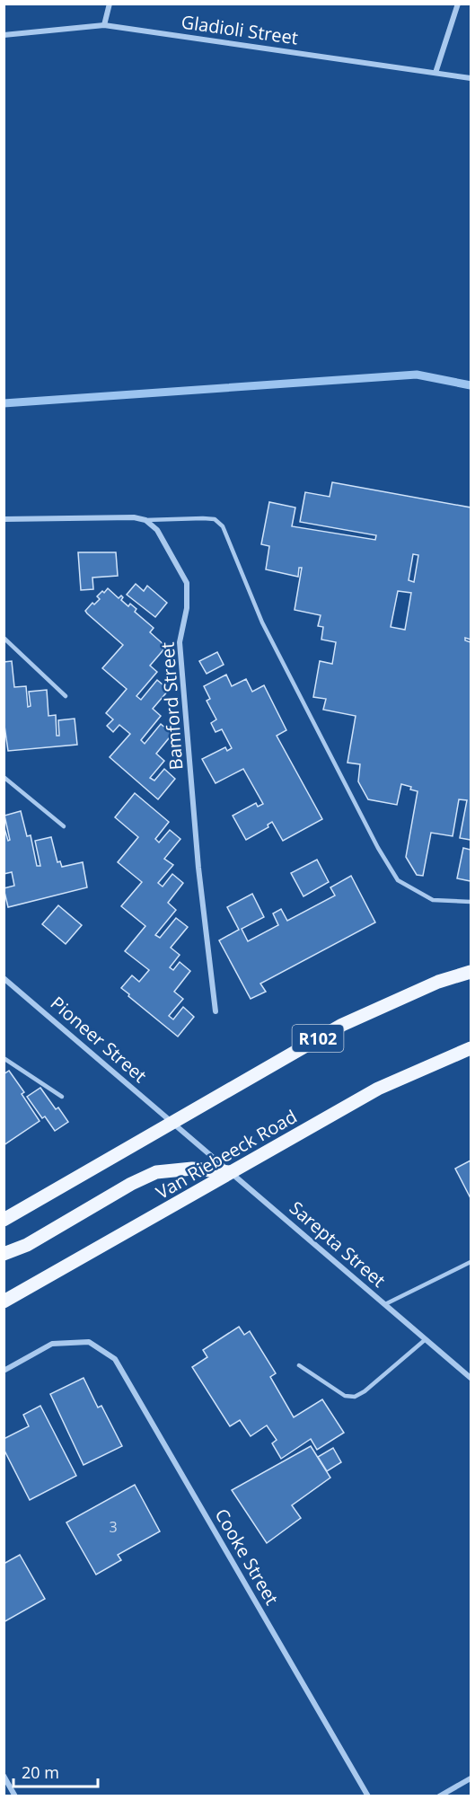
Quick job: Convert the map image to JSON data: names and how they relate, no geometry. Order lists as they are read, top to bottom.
{
  "streets": {
    "main road": ["R102", "Van Riebeeck Road"],
    "street": [
      "Gladioli Street",
      "Bamford Street",
      "Pioneer Street",
      "Sarepta Street",
      "Cooke Street"
    ]
  },
  "crossings": [
    ["R102", "Pioneer Street"],
    ["Pioneer Street", "Van Riebeeck Road"],
    ["Pioneer Street", "Sarepta Street"],
    ["Van Riebeeck Road", "Sarepta Street"]
  ],
  "house_numbers": ["3"],
  "scale_bar": "20 m"
}
